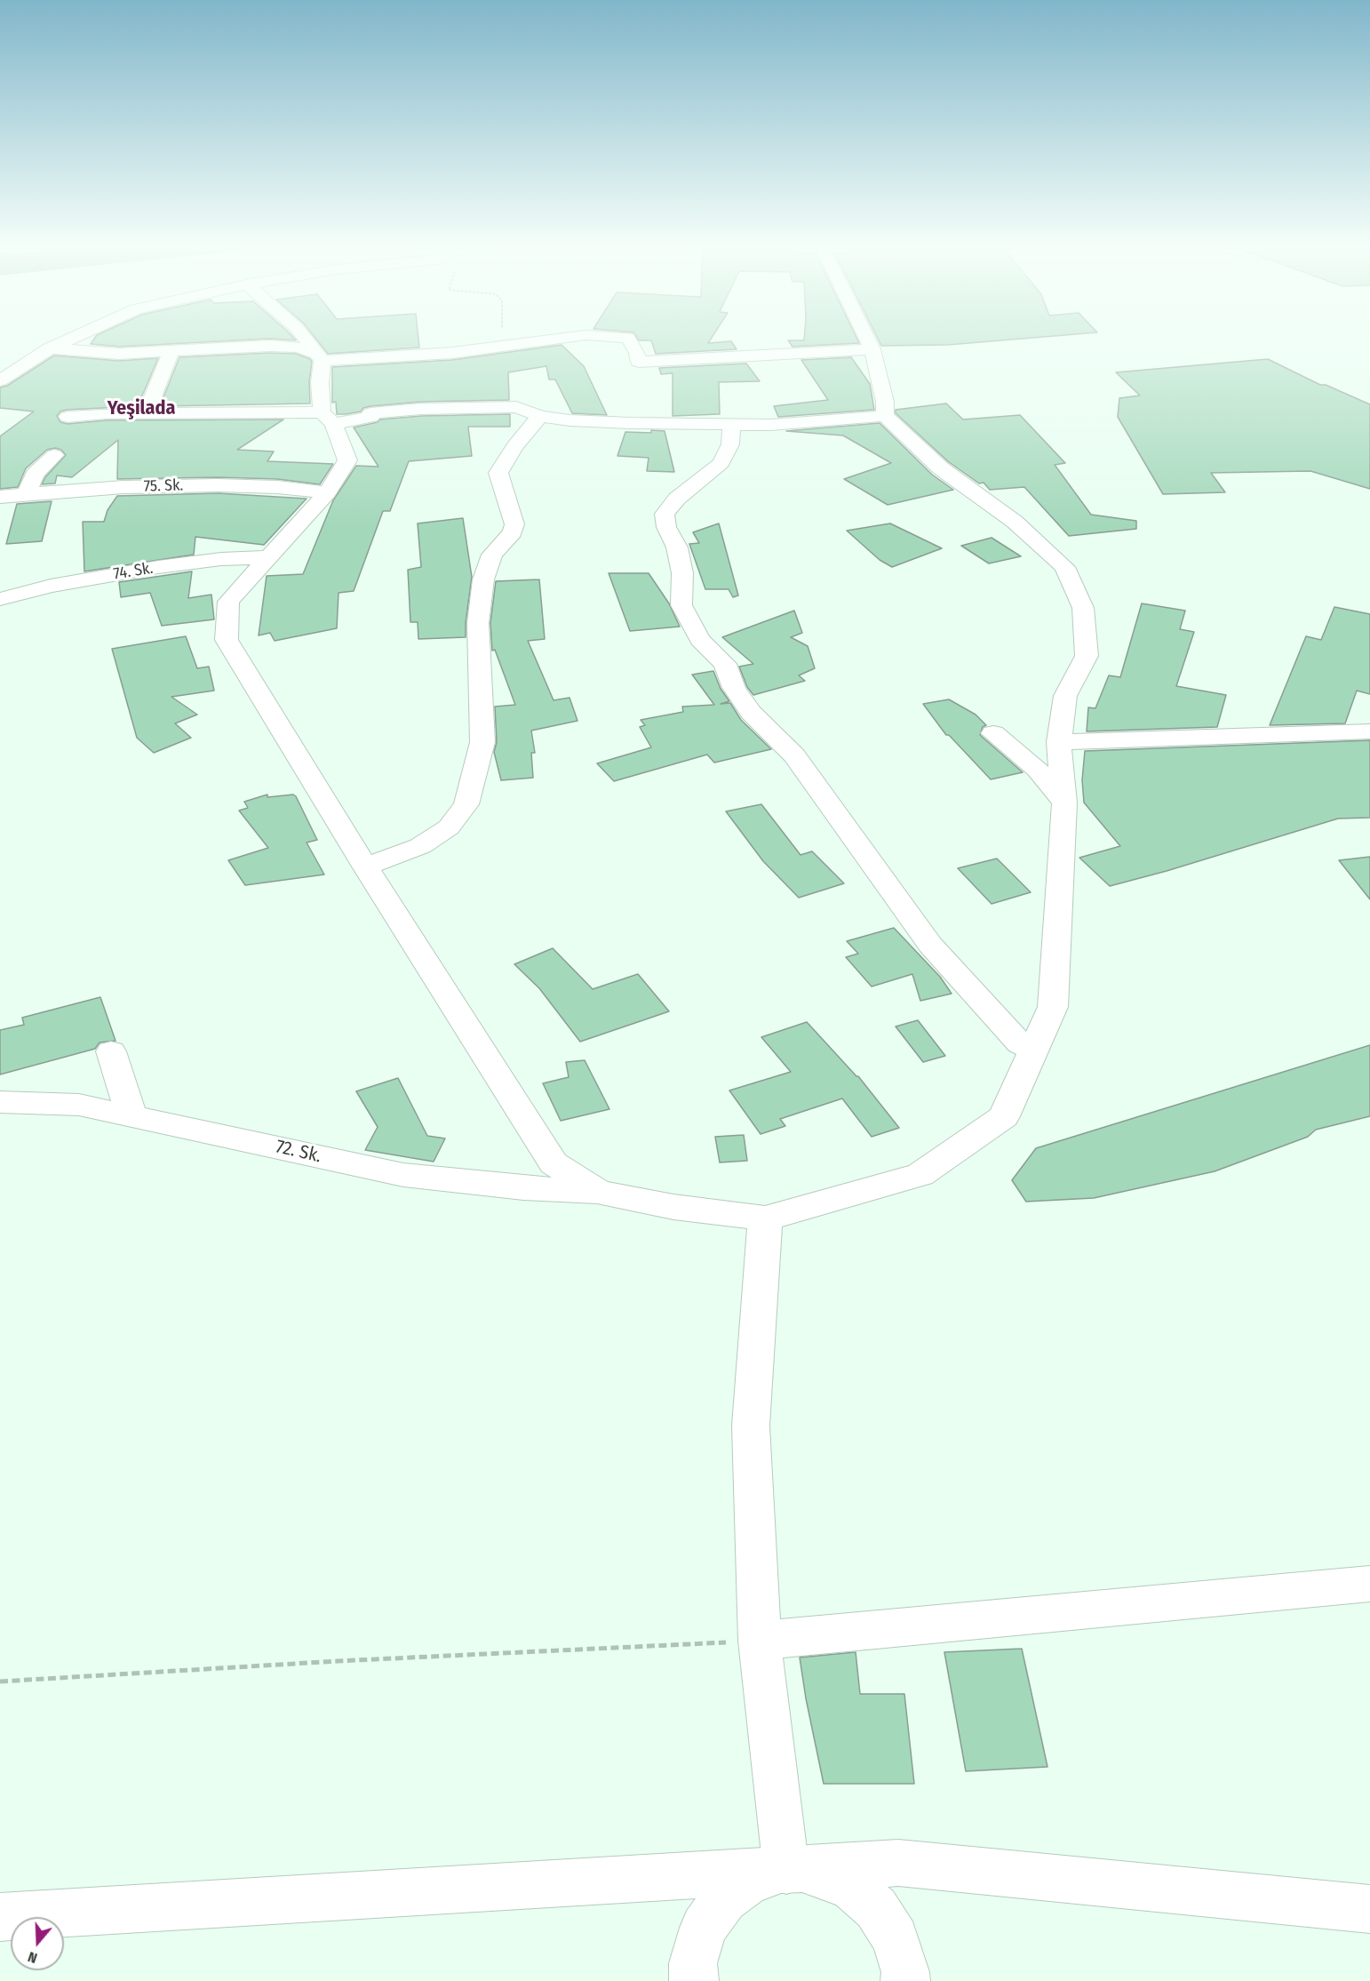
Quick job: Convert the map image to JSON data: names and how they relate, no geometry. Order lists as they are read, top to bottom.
{
  "streets": {
    "street": ["75. Sk.", "74. Sk.", "72. Sk."]
  },
  "districts": ["Yeşilada"],
  "north": "bottom"
}
